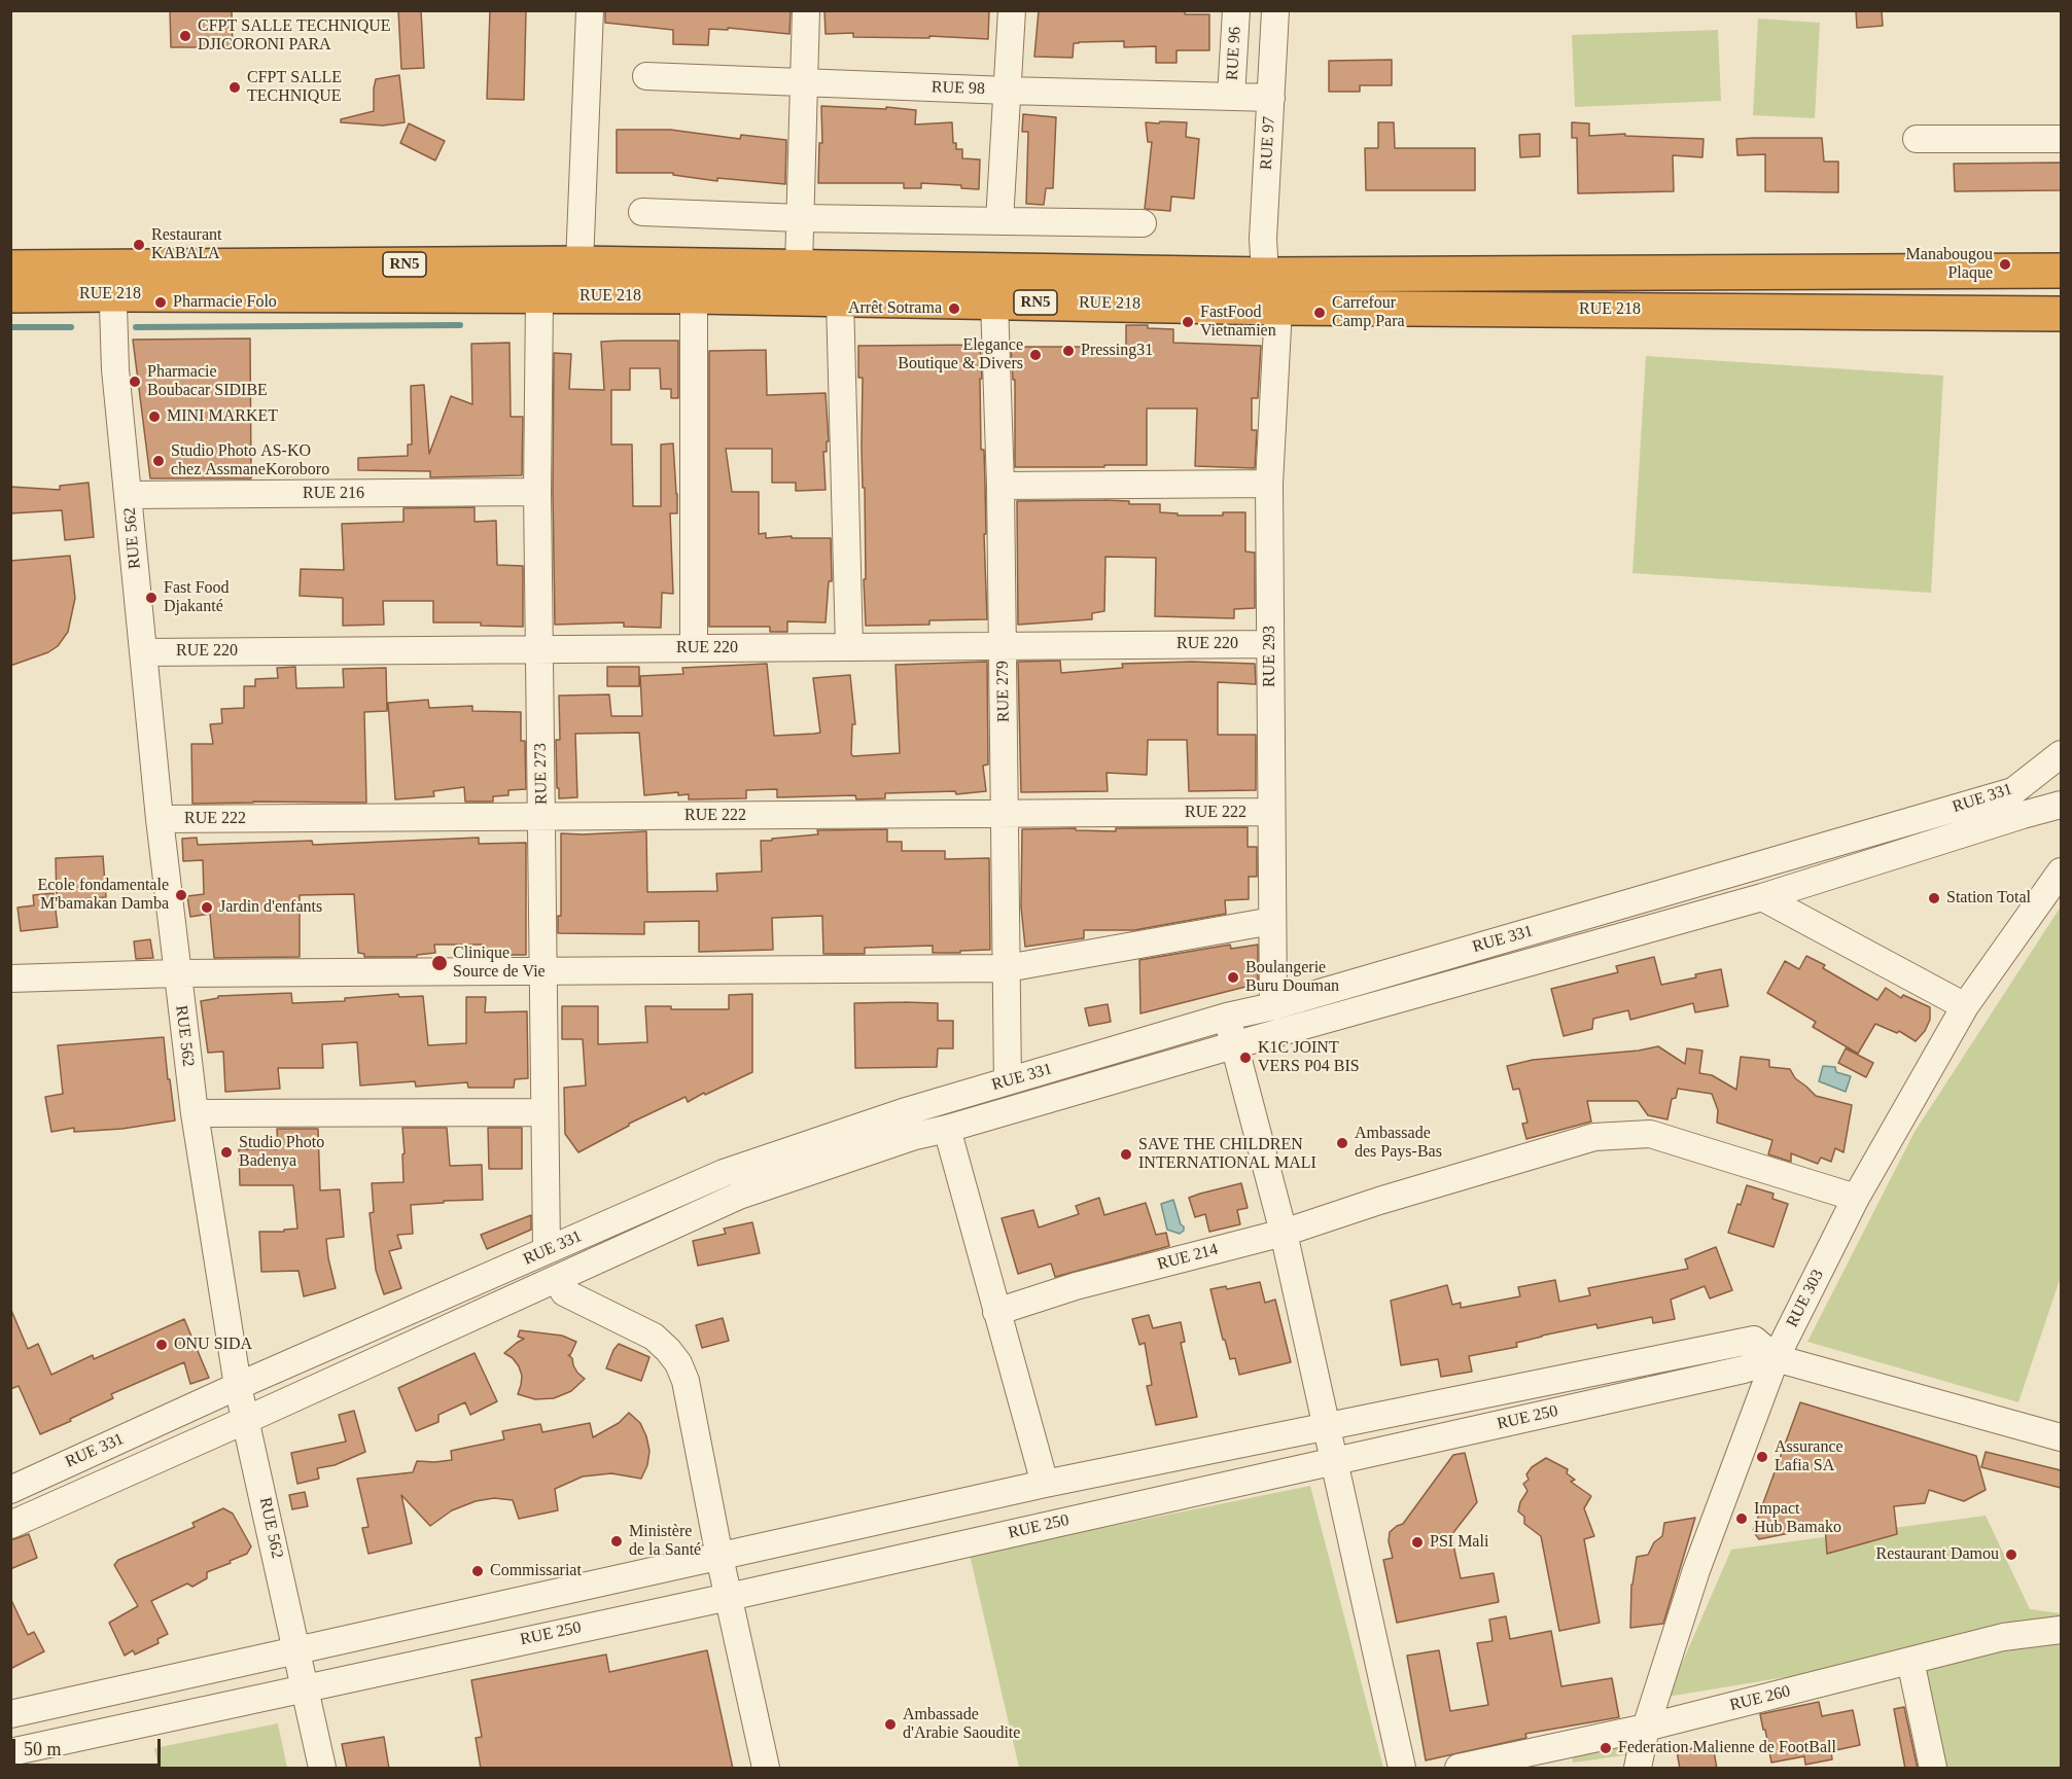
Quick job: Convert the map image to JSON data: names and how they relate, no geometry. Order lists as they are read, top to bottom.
{
  "streets": {
    "highway": ["RN5", "RUE 218"],
    "street": [
      "RUE 96",
      "RUE 98",
      "RUE 97",
      "RUE 216",
      "RUE 562",
      "RUE 220",
      "RUE 293",
      "RUE 279",
      "RUE 273",
      "RUE 331",
      "RUE 222",
      "RUE 214",
      "RUE 303",
      "RUE 250",
      "RUE 260"
    ]
  },
  "crossings": [
    ["RUE 96", "RUE 98"],
    ["RUE 98", "RUE 97"],
    ["RUE 97", "RUE 218"],
    ["RUE 97", "RUE 293"],
    ["RUE 218", "RUE 562"],
    ["RUE 218", "RUE 293"],
    ["RUE 218", "RUE 279"],
    ["RUE 218", "RUE 273"],
    ["RUE 216", "RUE 562"],
    ["RUE 216", "RUE 273"],
    ["RUE 562", "RUE 220"],
    ["RUE 562", "RUE 331"],
    ["RUE 562", "RUE 222"],
    ["RUE 562", "RUE 250"],
    ["RUE 220", "RUE 293"],
    ["RUE 220", "RUE 279"],
    ["RUE 220", "RUE 273"],
    ["RUE 293", "RUE 331"],
    ["RUE 293", "RUE 222"],
    ["RUE 279", "RUE 331"],
    ["RUE 279", "RUE 222"],
    ["RUE 273", "RUE 331"],
    ["RUE 273", "RUE 222"],
    ["RUE 214", "RUE 303"],
    ["RUE 303", "RUE 250"],
    ["RUE 303", "RUE 260"]
  ],
  "places": [
    "CFPT SALLE TECHNIQUE DJICORONI PARA",
    "CFPT SALLE TECHNIQUE",
    "Restaurant KABALA",
    "Manabougou Plaque",
    "Pharmacie Folo",
    "Arrêt Sotrama",
    "Carrefour Camp Para",
    "FastFood Vietnamien",
    "Pressing31",
    "Elegance Boutique & Divers",
    "Pharmacie Boubacar SIDIBE",
    "MINI MARKET",
    "Studio Photo AS-KO chez AssmaneKoroboro",
    "Fast Food Djakanté",
    "Ecole fondamentale M'bamakan Damba",
    "Station Total",
    "Jardin d'enfants",
    "Clinique Source de Vie",
    "Boulangerie Buru Douman",
    "K1C JOINT VERS P04 BIS",
    "Ambassade des Pays-Bas",
    "Studio Photo Badenya",
    "SAVE THE CHILDREN INTERNATIONAL MALI",
    "ONU SIDA",
    "Assurance Lafia SA",
    "Impact Hub Bamako",
    "Ministère de la Santé",
    "PSI Mali",
    "Restaurant Damou",
    "Commissariat",
    "Ambassade d'Arabie Saoudite",
    "Federation Malienne de FootBall"
  ],
  "scale_bar": "50 m"
}
